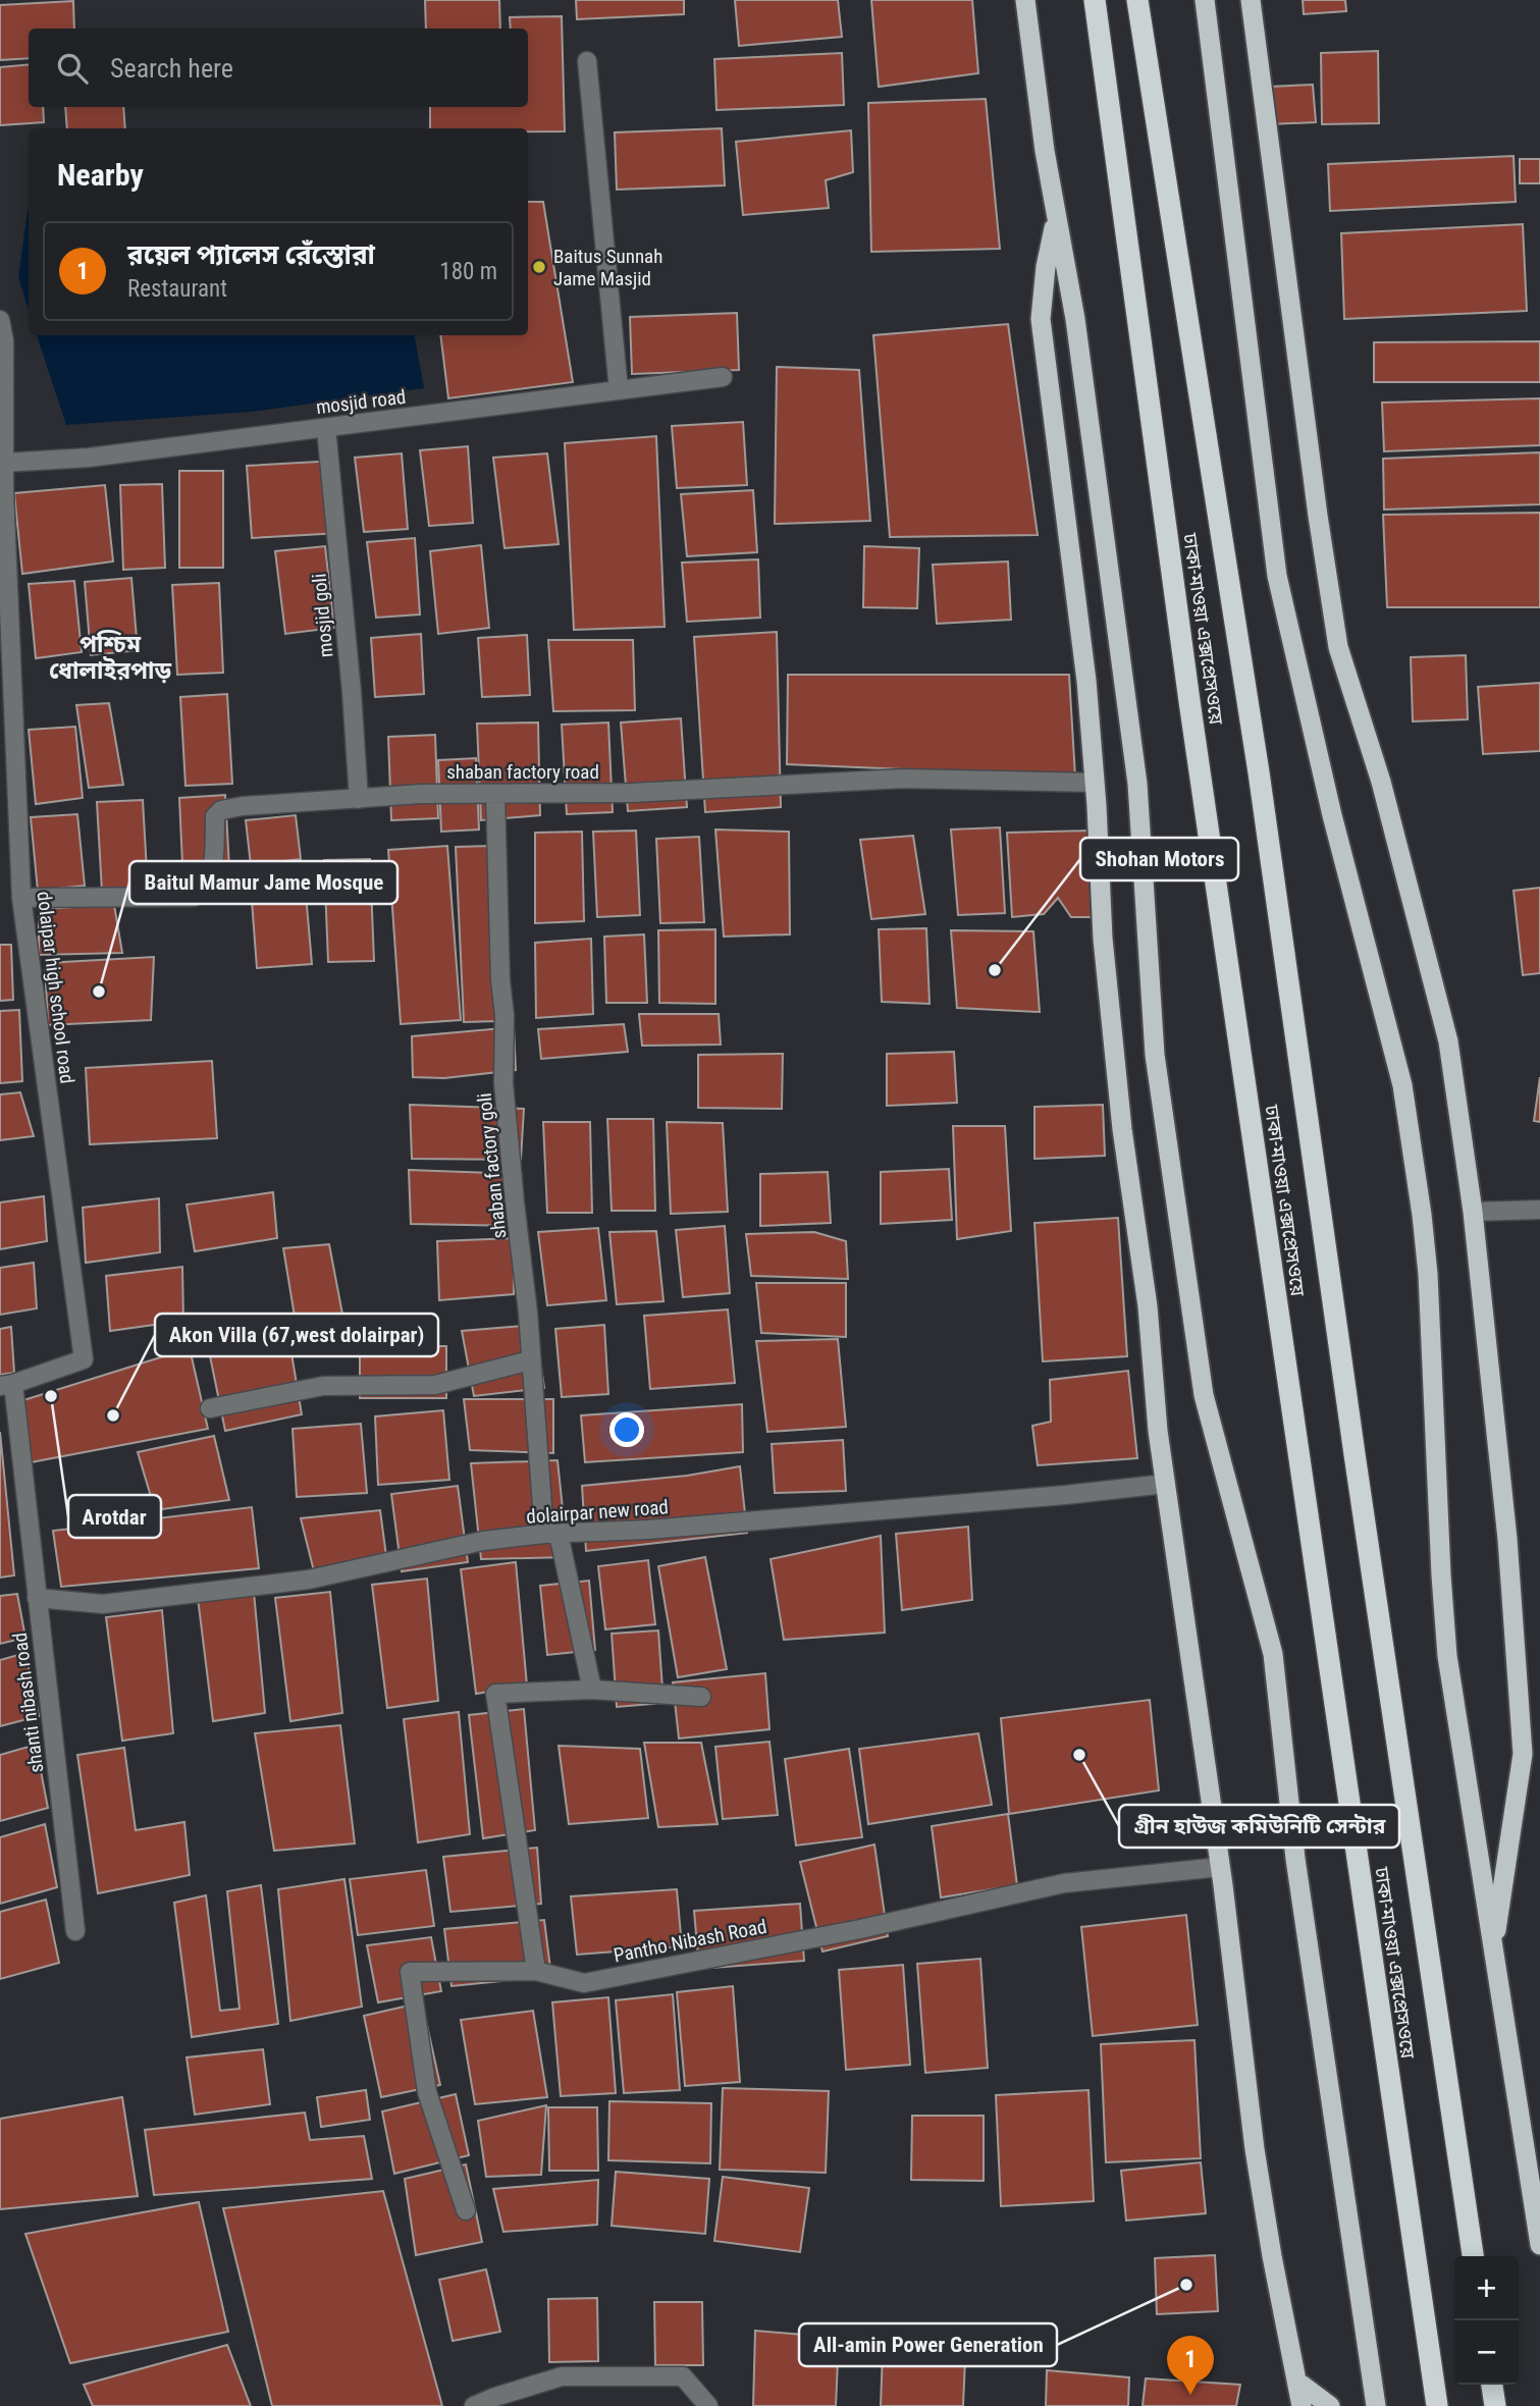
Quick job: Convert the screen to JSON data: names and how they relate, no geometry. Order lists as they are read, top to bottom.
{
  "streets": {
    "highway": ["ঢাকা-মাওয়া এক্সপ্রেসওয়ে"],
    "street": [
      "mosjid road",
      "mosjid goli",
      "shaban factory road",
      "dolaipar high school road",
      "shaban factory goli",
      "dolairpar new road",
      "shanti nibash road",
      "Pantho Nibash Road"
    ]
  },
  "crossings": [
    ["mosjid road", "mosjid goli"],
    ["mosjid road", "dolaipar high school road"],
    ["mosjid goli", "shaban factory road"],
    ["shaban factory road", "dolaipar high school road"],
    ["shaban factory road", "shaban factory goli"],
    ["dolaipar high school road", "shanti nibash road"],
    ["shaban factory goli", "dolairpar new road"],
    ["dolairpar new road", "shanti nibash road"]
  ],
  "districts": ["পশ্চিম ধোলাইরপাড়"],
  "places": [
    "Baitus Sunnah Jame Masjid",
    "Shohan Motors",
    "Baitul Mamur Jame Mosque",
    "Arotdar",
    "Akon Villa (67,west dolairpar)",
    "গ্রীন হাউজ কমিউনিটি সেন্টার",
    "All-amin Power Generation"
  ],
  "page": {
    "search": "Search here",
    "heading": "Nearby",
    "list": [
      {
        "mark": "1",
        "name": "রয়েল প্যালেস রেঁস্তোরা",
        "note": "Restaurant",
        "value": "180 m"
      }
    ],
    "map_buttons": ["+", "−"],
    "pins": "1"
  }
}
